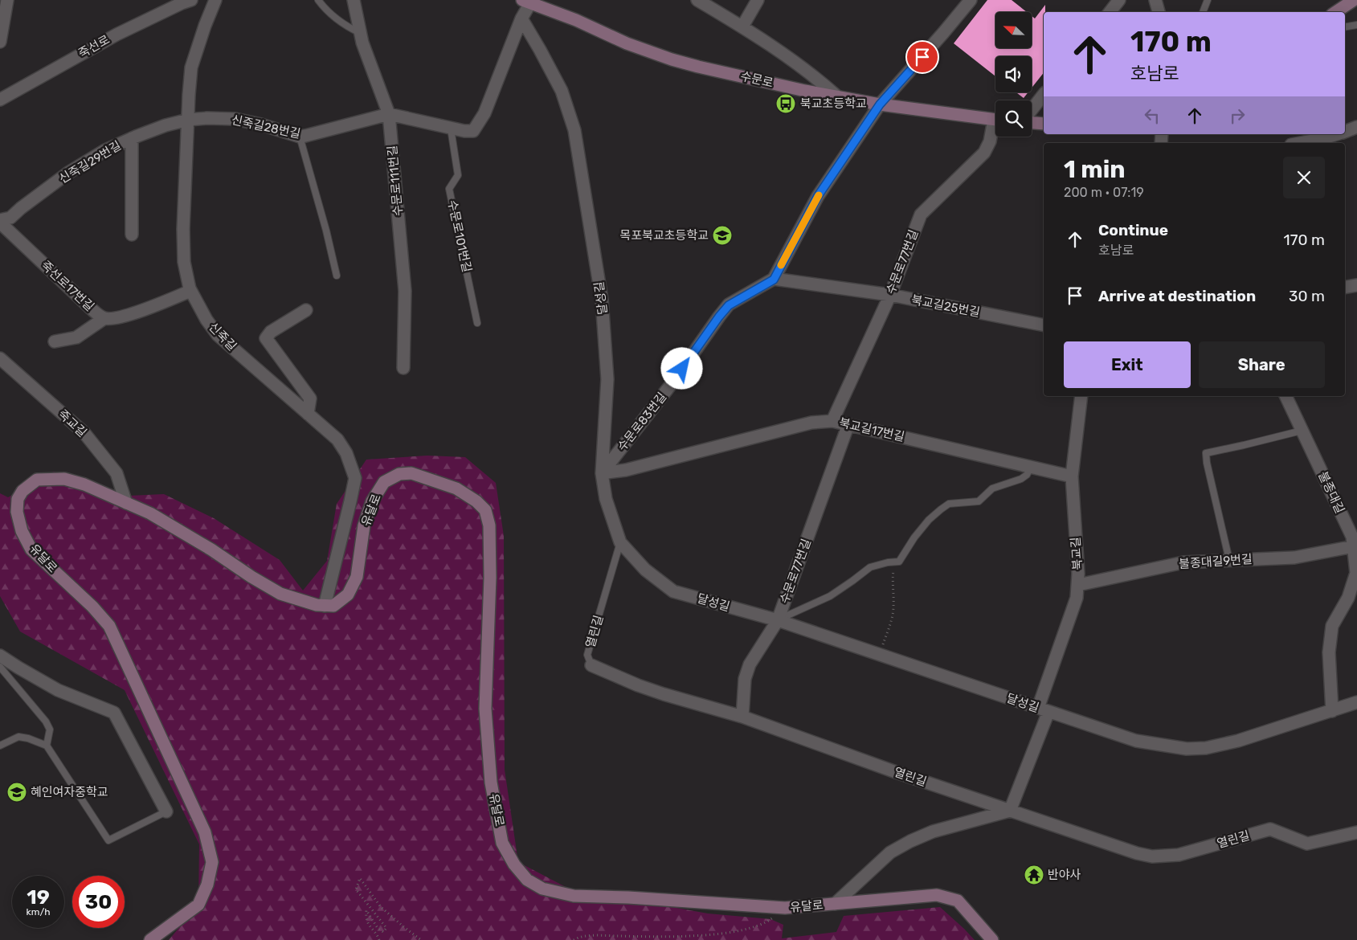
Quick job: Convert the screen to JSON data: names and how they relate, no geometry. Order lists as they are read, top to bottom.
{
  "streets": {
    "street": [
      "죽선로",
      "수문로",
      "신죽길28번길",
      "신죽길29번길",
      "수문로111번길",
      "수문로77번길",
      "죽선로17번길",
      "달성길",
      "북교길25번길",
      "신죽길",
      "수문로83번길",
      "죽교길",
      "북교길17번길",
      "불종대길",
      "유달로",
      "북교길",
      "불종대길9번길",
      "열린길"
    ],
    "lane": ["수문로101번길"]
  },
  "crossings": [
    ["신죽길28번길", "신죽길29번길"],
    ["신죽길28번길", "수문로111번길"],
    ["신죽길28번길", "신죽길"],
    ["신죽길29번길", "신죽길"],
    ["수문로77번길", "달성길"],
    ["수문로77번길", "북교길25번길"],
    ["수문로77번길", "북교길17번길"],
    ["수문로77번길", "열린길"],
    ["죽선로17번길", "신죽길"],
    ["달성길", "수문로83번길"],
    ["달성길", "북교길17번길"],
    ["달성길", "불종대길"],
    ["달성길", "북교길"],
    ["달성길", "열린길"],
    ["북교길25번길", "수문로83번길"],
    ["신죽길", "유달로"],
    ["수문로83번길", "북교길17번길"],
    ["죽교길", "유달로"],
    ["북교길17번길", "북교길"],
    ["불종대길", "불종대길9번길"],
    ["북교길", "불종대길9번길"],
    ["북교길", "열린길"]
  ],
  "places": {
    "bus stop": ["북교초등학교"],
    "school or university": ["목포북교초등학교", "혜인여자중학교"],
    "temple": ["반야사"]
  },
  "north": "top left",
  "page": {
    "turn": ["170 m", "호남로"],
    "heading": ["1 min", "200 m · 07:19"],
    "list": [
      {
        "name": "Continue",
        "note": "호남로",
        "value": "170 m"
      },
      {
        "name": "Arrive at destination",
        "value": "30 m"
      }
    ],
    "buttons": ["Exit", "Share"],
    "speed": "19 km/h",
    "limit": "30"
  }
}
